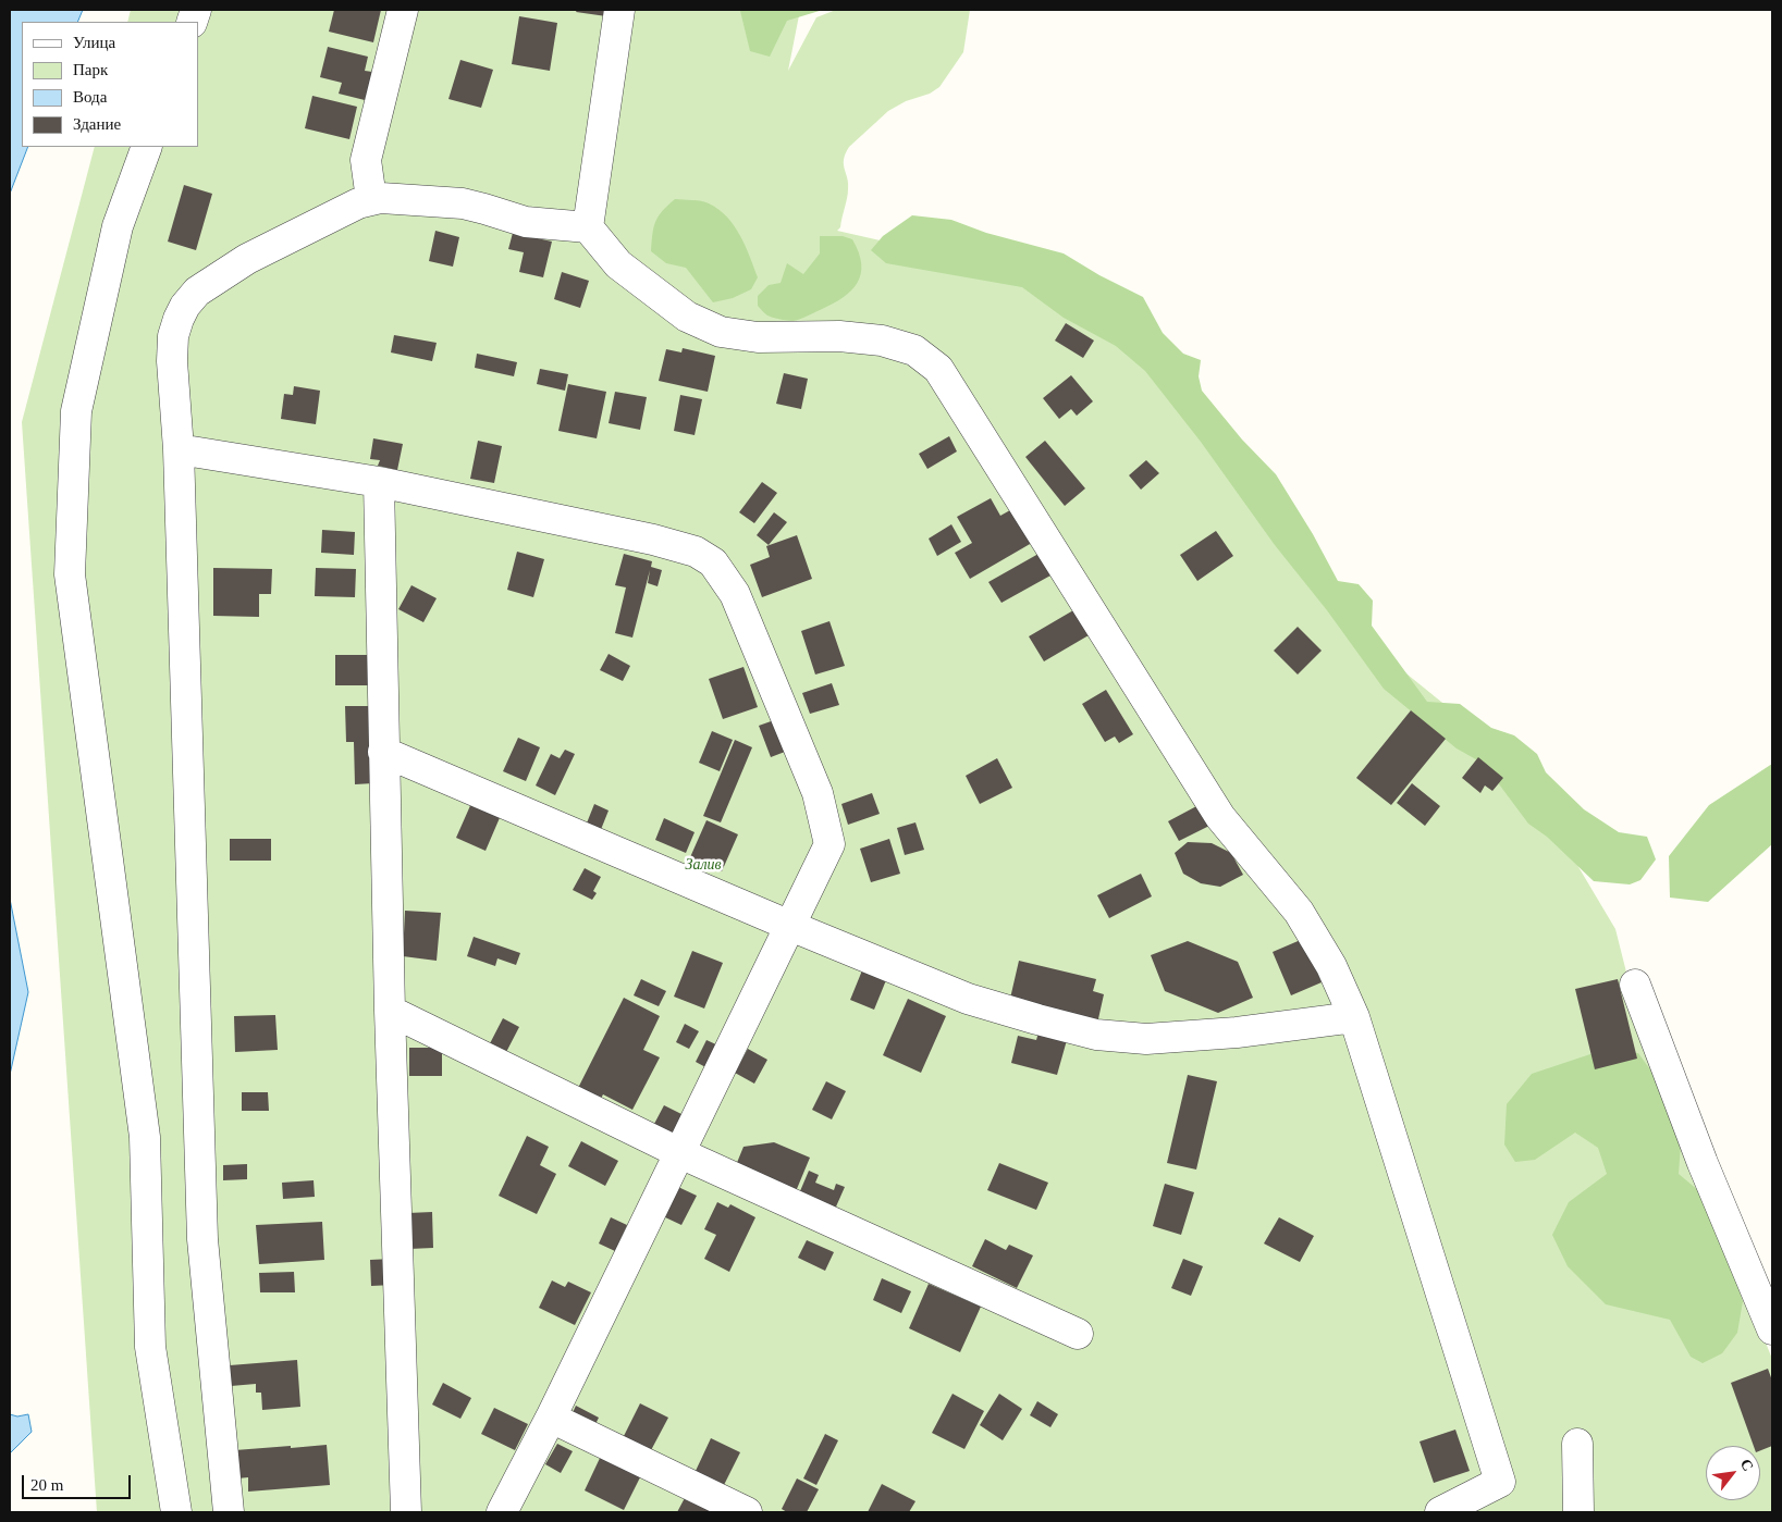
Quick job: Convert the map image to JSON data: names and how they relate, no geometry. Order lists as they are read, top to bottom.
{
  "parks": ["Залив"],
  "legend": [
    "Улица",
    "Парк",
    "Вода",
    "Здание"
  ],
  "scale_bar": "20 m",
  "north": "top right"
}
